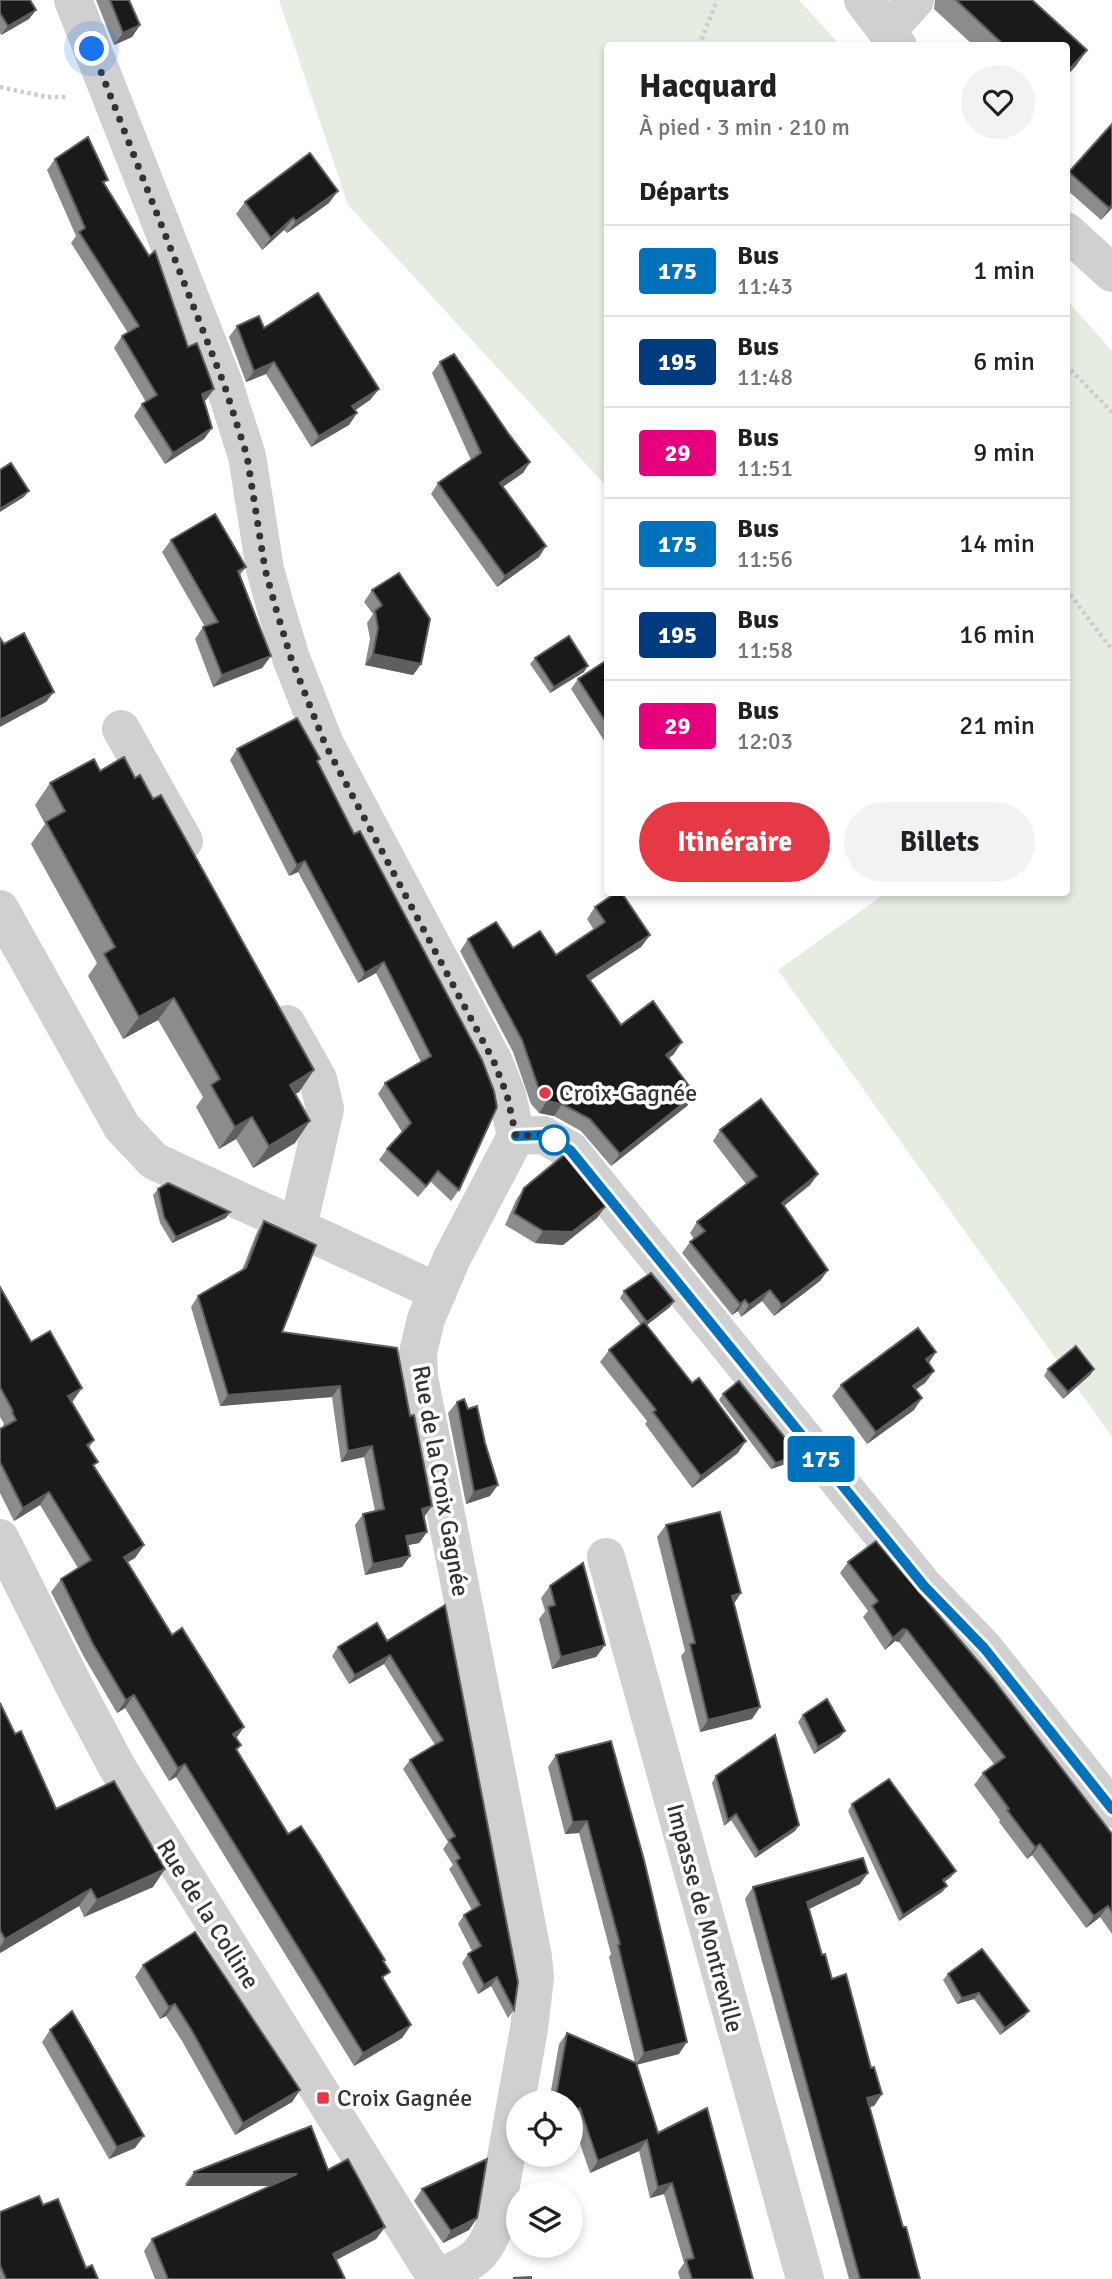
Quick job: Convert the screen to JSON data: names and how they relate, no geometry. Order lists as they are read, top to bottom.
{
  "streets": {
    "street": ["Rue de la Croix Gagnée", "Rue de la Colline", "Impasse de Montreville"]
  },
  "crossings": [
    ["Rue de la Croix Gagnée", "Rue de la Colline"]
  ],
  "places": {
    "other": ["Croix-Gagnée"],
    "transit": ["Croix Gagnée"]
  },
  "lines": ["bus line 175"],
  "page": {
    "on_map": "175",
    "heading": [
      ["Hacquard", "À pied · 3 min · 210 m"],
      "Départs"
    ],
    "list": [
      {
        "mark": "175",
        "name": "Bus",
        "note": "11:43",
        "value": "1 min"
      },
      {
        "mark": "195",
        "name": "Bus",
        "note": "11:48",
        "value": "6 min"
      },
      {
        "mark": "29",
        "name": "Bus",
        "note": "11:51",
        "value": "9 min"
      },
      {
        "mark": "175",
        "name": "Bus",
        "note": "11:56",
        "value": "14 min"
      },
      {
        "mark": "195",
        "name": "Bus",
        "note": "11:58",
        "value": "16 min"
      },
      {
        "mark": "29",
        "name": "Bus",
        "note": "12:03",
        "value": "21 min"
      }
    ],
    "buttons": ["Itinéraire", "Billets"]
  }
}
